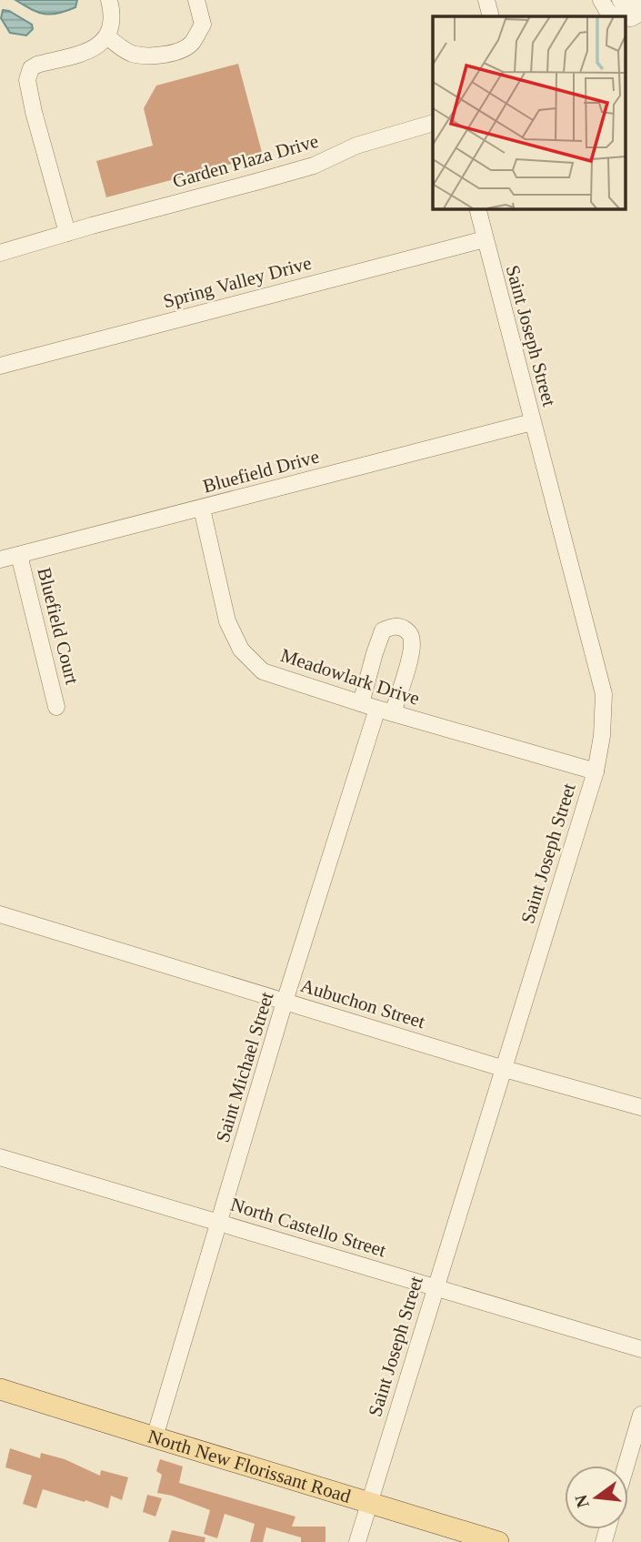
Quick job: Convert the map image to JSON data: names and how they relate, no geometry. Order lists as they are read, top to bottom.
{
  "streets": {
    "main road": ["North New Florissant Road"],
    "street": [
      "Garden Plaza Drive",
      "Spring Valley Drive",
      "Saint Joseph Street",
      "Bluefield Drive",
      "Bluefield Court",
      "Meadowlark Drive",
      "Aubuchon Street",
      "Saint Michael Street",
      "North Castello Street"
    ]
  },
  "crossings": [
    ["Spring Valley Drive", "Saint Joseph Street"],
    ["Saint Joseph Street", "Bluefield Drive"],
    ["Saint Joseph Street", "Meadowlark Drive"],
    ["Saint Joseph Street", "Aubuchon Street"],
    ["Saint Joseph Street", "North Castello Street"],
    ["Saint Joseph Street", "North New Florissant Road"],
    ["Bluefield Drive", "Bluefield Court"],
    ["Bluefield Drive", "Meadowlark Drive"],
    ["Meadowlark Drive", "Saint Michael Street"],
    ["Aubuchon Street", "Saint Michael Street"],
    ["Saint Michael Street", "North Castello Street"],
    ["Saint Michael Street", "North New Florissant Road"]
  ],
  "north": "left"
}
